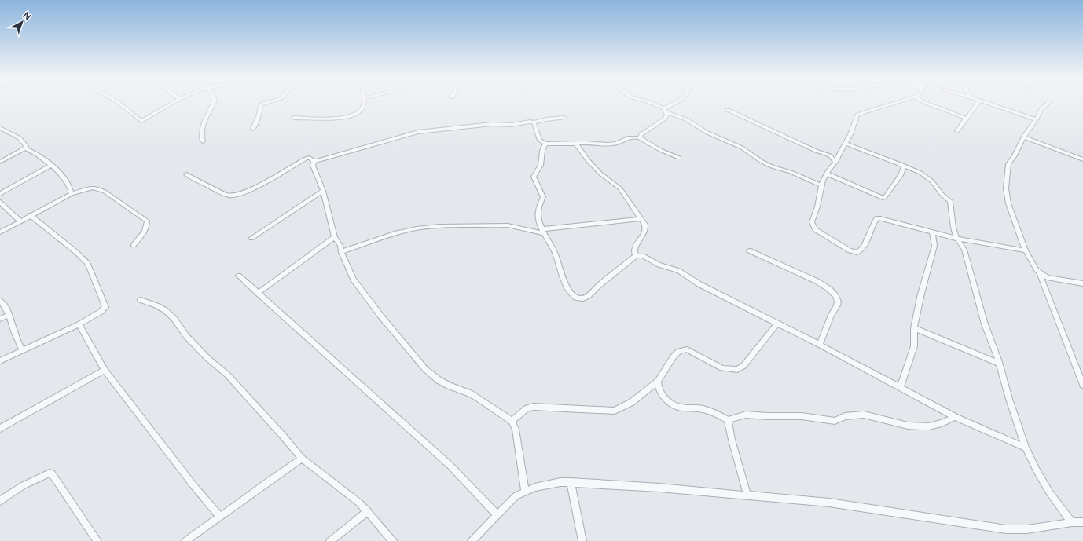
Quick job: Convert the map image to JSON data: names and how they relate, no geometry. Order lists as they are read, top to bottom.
{
  "north": "top right"
}
